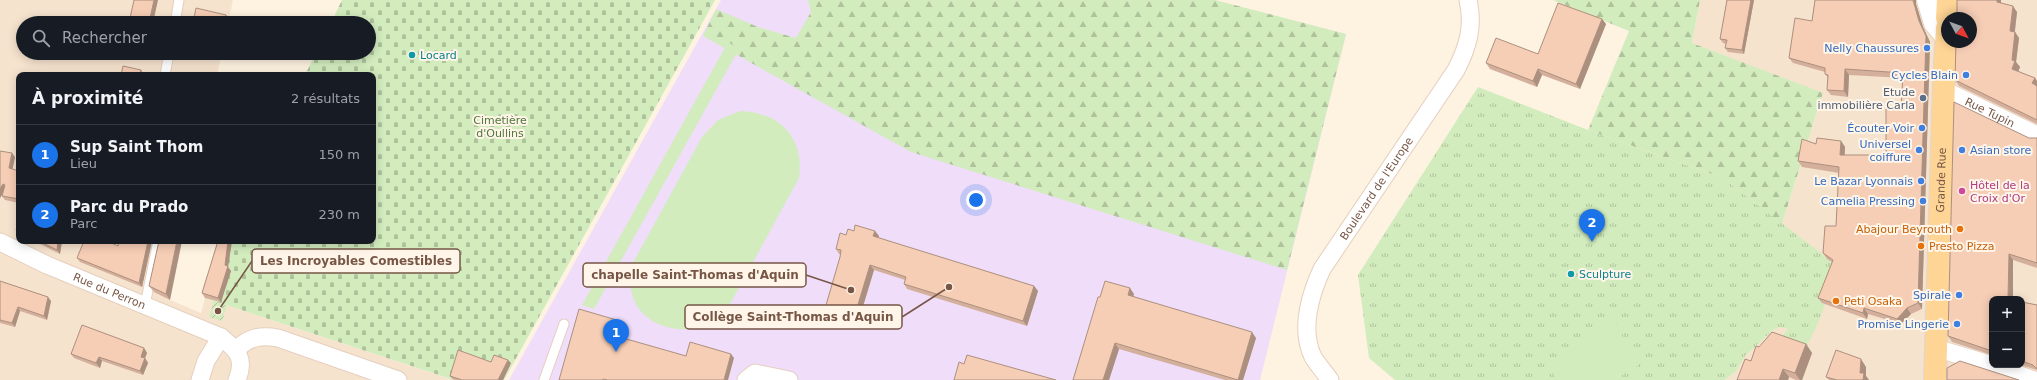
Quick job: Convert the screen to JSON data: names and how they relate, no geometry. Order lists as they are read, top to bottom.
{
  "streets": {
    "main road": ["Grande Rue"],
    "street": ["Rue Tupin", "Boulevard de l'Europe", "Rue du Perron"]
  },
  "crossings": [
    ["Rue Tupin", "Grande Rue"]
  ],
  "parks": ["Cimetière d'Oullins"],
  "places": [
    "Nelly Chaussures",
    "Locard",
    "Cycles Blain",
    "Etude immobilière Carla",
    "Écouter Voir",
    "Universel coiffure",
    "Asian store",
    "Le Bazar Lyonnais",
    "Hôtel de la Croix d'Or",
    "Camelia Pressing",
    "Abajour Beyrouth",
    "Presto Pizza",
    "Sculpture",
    "Collège Saint-Thomas d'Aquin",
    "chapelle Saint-Thomas d'Aquin",
    "Spirale",
    "Peti Osaka",
    "Les Incroyables Comestibles",
    "Promise Lingerie"
  ],
  "north": "bottom right",
  "page": {
    "search": "Rechercher",
    "heading": ["À proximité", "2 résultats"],
    "list": [
      {
        "mark": "1",
        "name": "Sup Saint Thom",
        "note": "Lieu",
        "value": "150 m"
      },
      {
        "mark": "2",
        "name": "Parc du Prado",
        "note": "Parc",
        "value": "230 m"
      }
    ],
    "pins": ["2", "1"],
    "map_buttons": ["+", "−"]
  }
}
